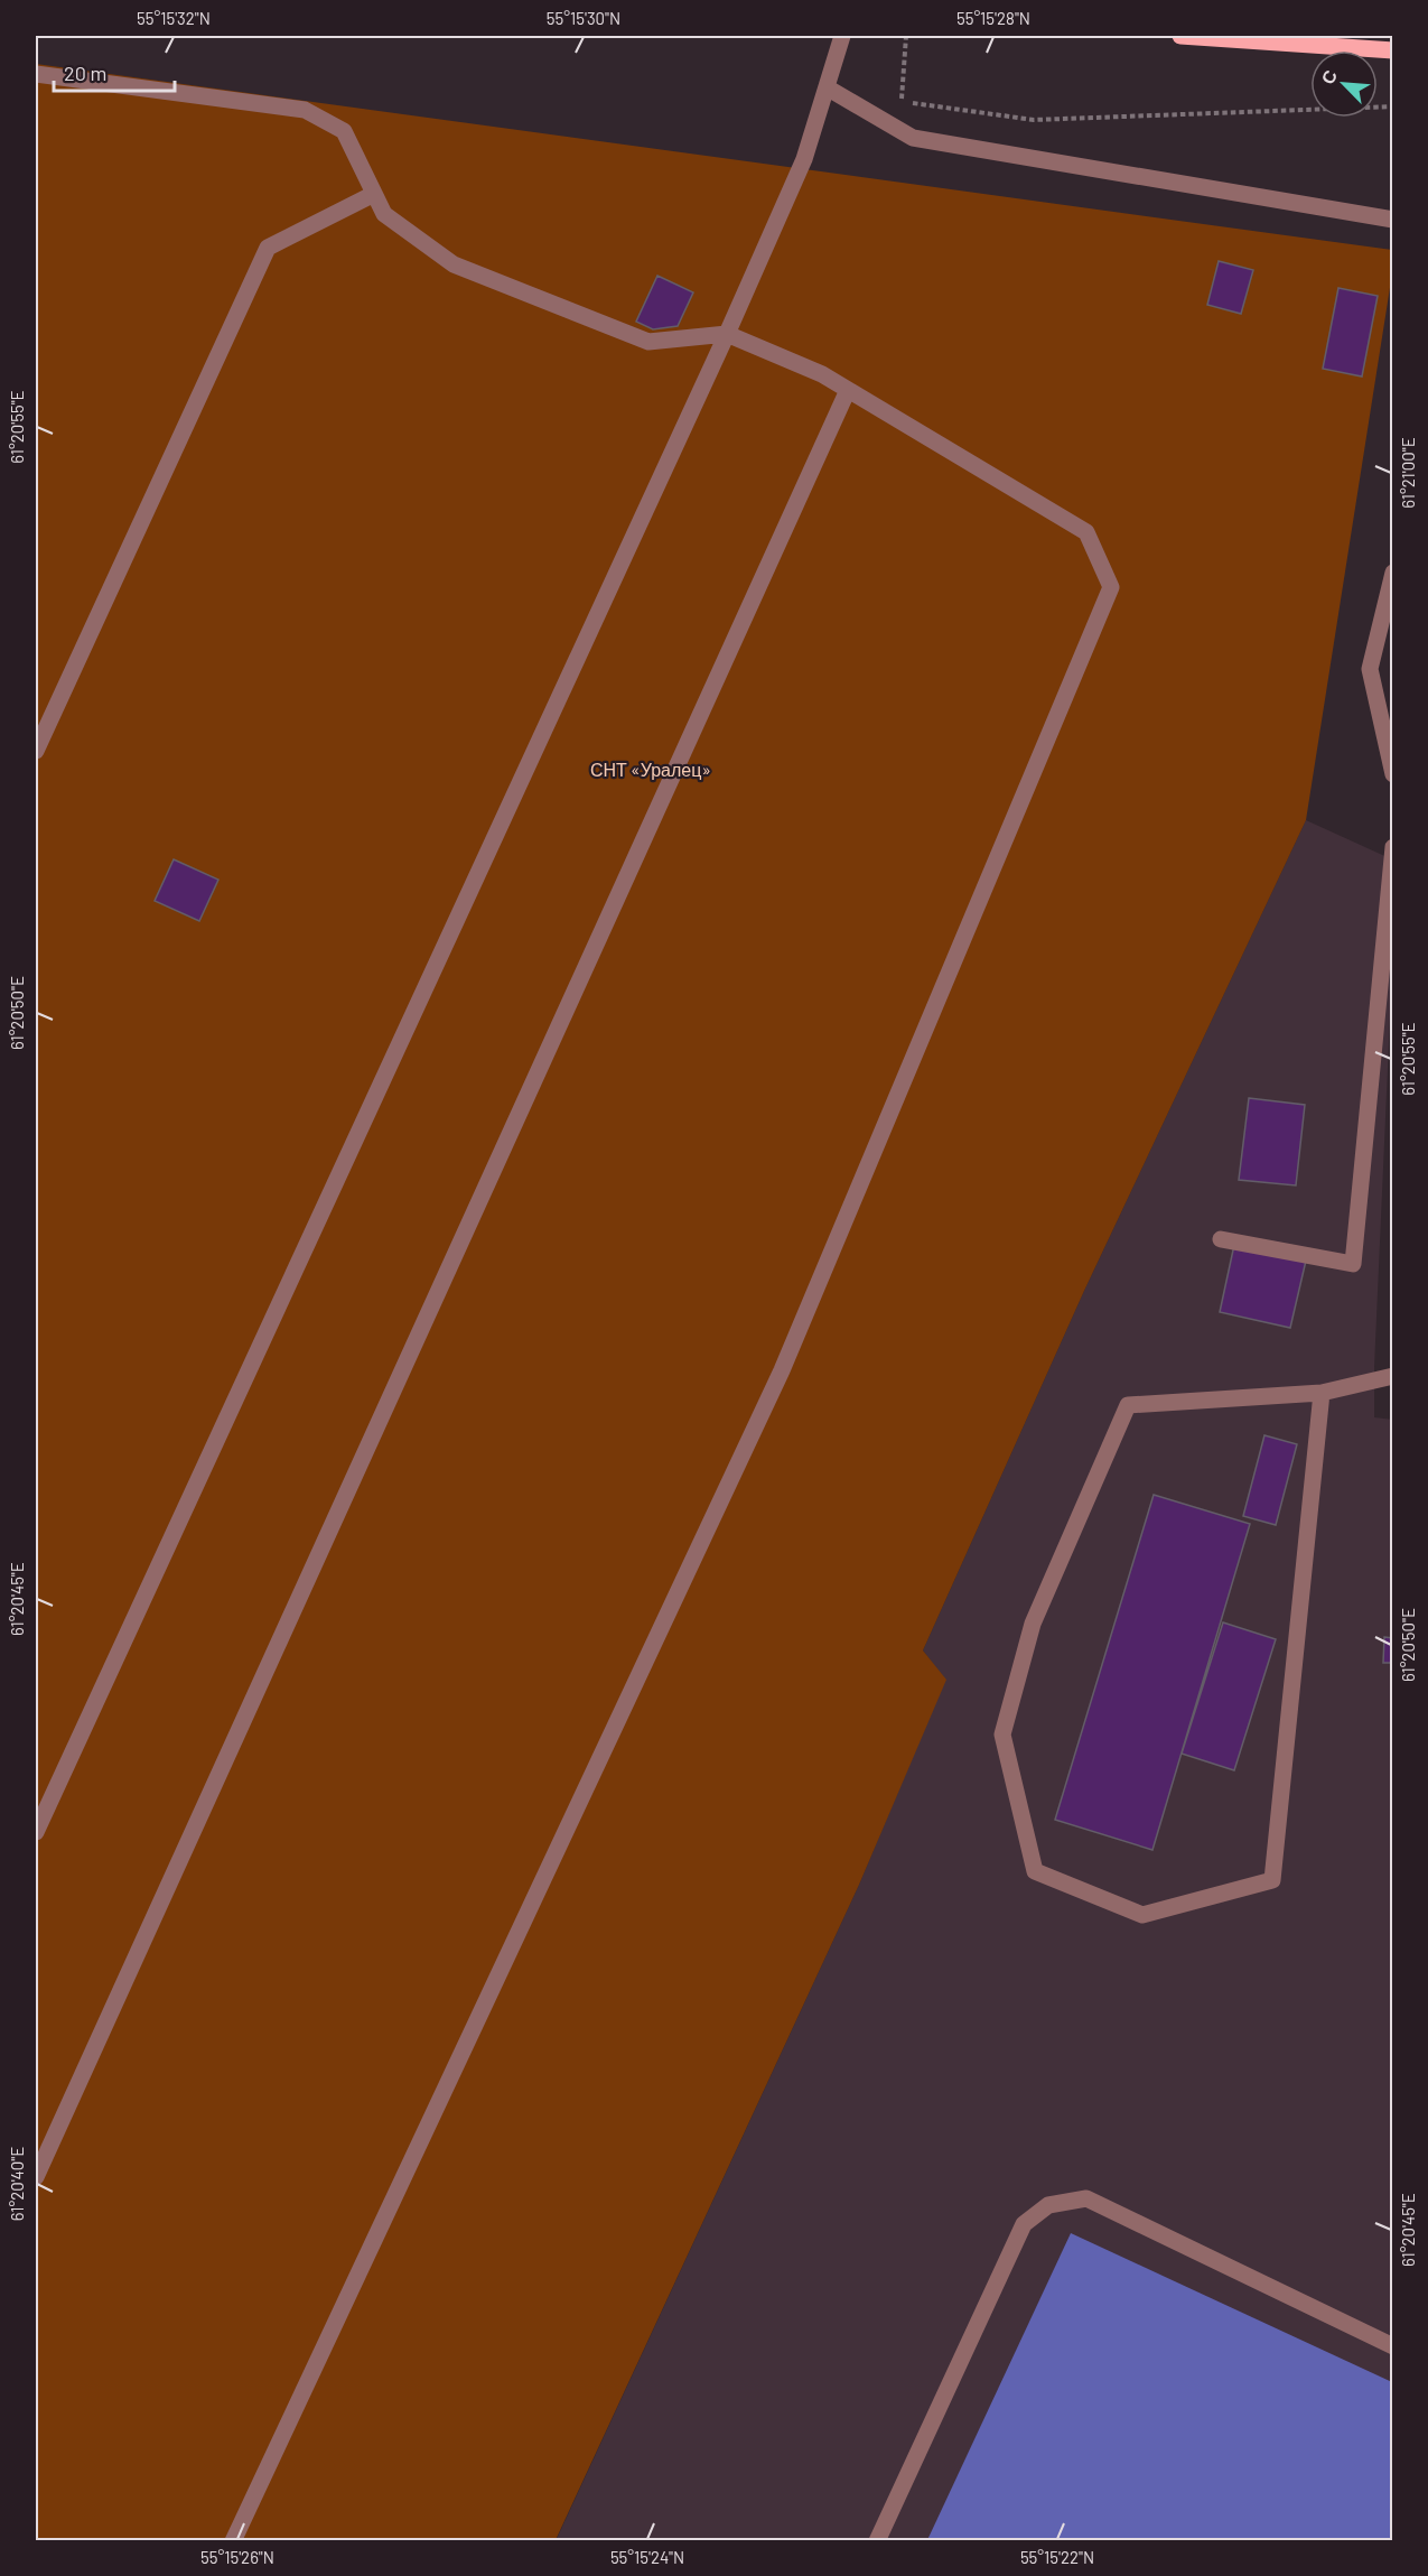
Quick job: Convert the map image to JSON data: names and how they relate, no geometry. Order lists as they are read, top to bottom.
{
  "parks": ["СНТ «Уралец»"],
  "scale_bar": "20 m",
  "north": "top left",
  "coordinates": [
    "55°15'32\"N",
    "55°15'30\"N",
    "55°15'28\"N",
    "61°20'55\"E",
    "61°21'00\"E",
    "61°20'50\"E",
    "61°20'45\"E",
    "61°20'40\"E",
    "55°15'26\"N",
    "55°15'24\"N",
    "55°15'22\"N"
  ]
}
